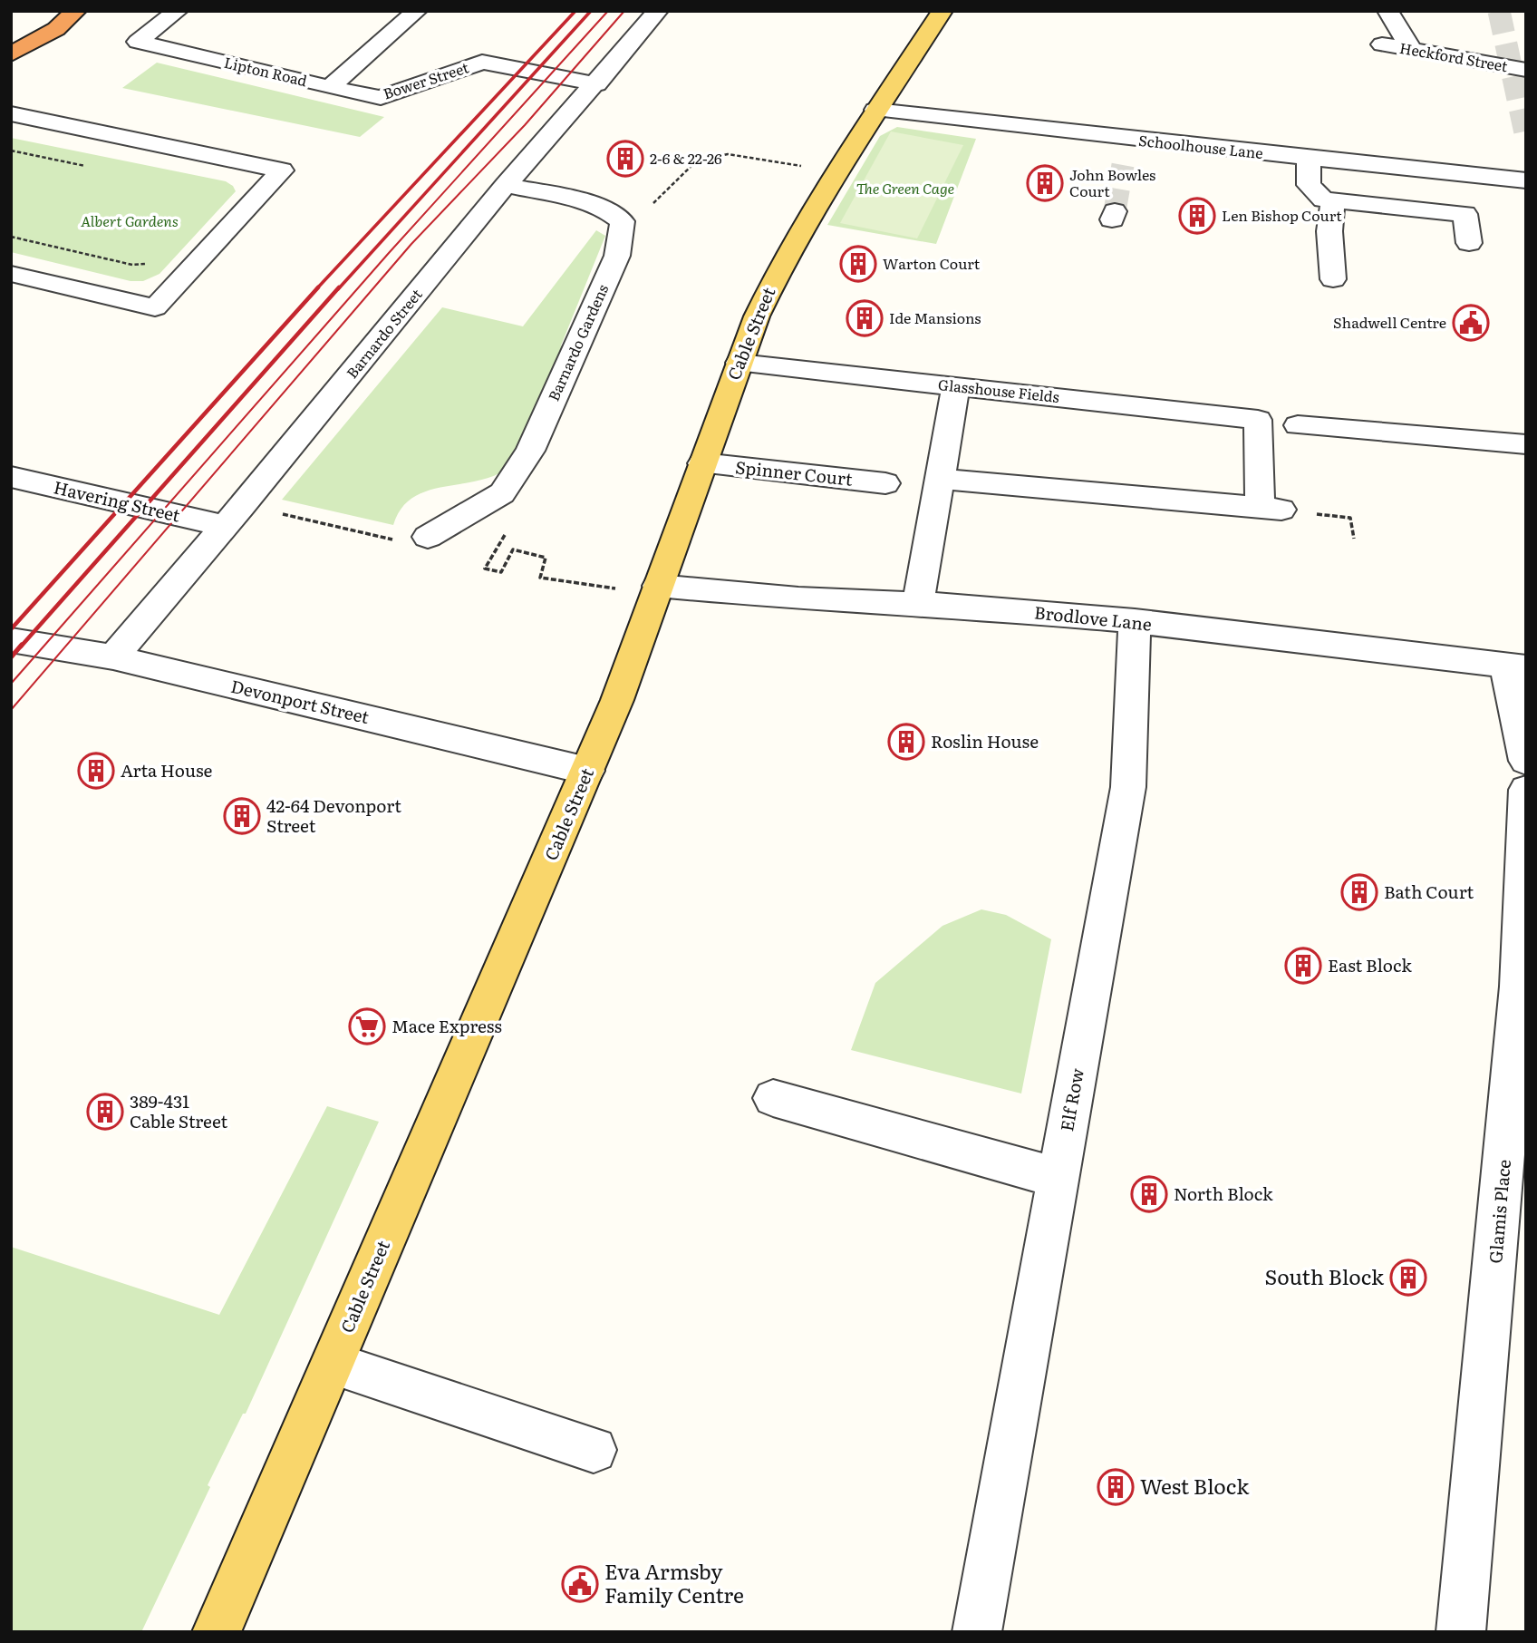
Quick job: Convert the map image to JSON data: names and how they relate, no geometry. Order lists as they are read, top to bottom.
{
  "streets": {
    "main road": ["Cable Street"],
    "street": [
      "Heckford Street",
      "Lipton Road",
      "Bower Street",
      "Schoolhouse Lane",
      "Barnardo Street",
      "Barnardo Gardens",
      "Glasshouse Fields",
      "Spinner Court",
      "Havering Street",
      "Brodlove Lane",
      "Devonport Street",
      "Elf Row",
      "Glamis Place"
    ]
  },
  "crossings": [
    ["Lipton Road", "Bower Street"],
    ["Bower Street", "Barnardo Street"],
    ["Schoolhouse Lane", "Cable Street"],
    ["Barnardo Street", "Havering Street"],
    ["Barnardo Street", "Devonport Street"],
    ["Cable Street", "Glasshouse Fields"],
    ["Cable Street", "Spinner Court"],
    ["Cable Street", "Brodlove Lane"],
    ["Cable Street", "Devonport Street"],
    ["Brodlove Lane", "Elf Row"]
  ],
  "parks": ["The Green Cage", "Albert Gardens"],
  "places": {
    "building": [
      "2-6 & 22-26",
      "John Bowles Court",
      "Len Bishop Court",
      "Warton Court",
      "Ide Mansions",
      "Roslin House",
      "Arta House",
      "42-64 Devonport Street",
      "Bath Court",
      "East Block",
      "389-431 Cable Street",
      "North Block",
      "South Block",
      "West Block"
    ],
    "public building": ["Shadwell Centre", "Eva Armsby Family Centre"],
    "supermarket": ["Mace Express"]
  }
}
